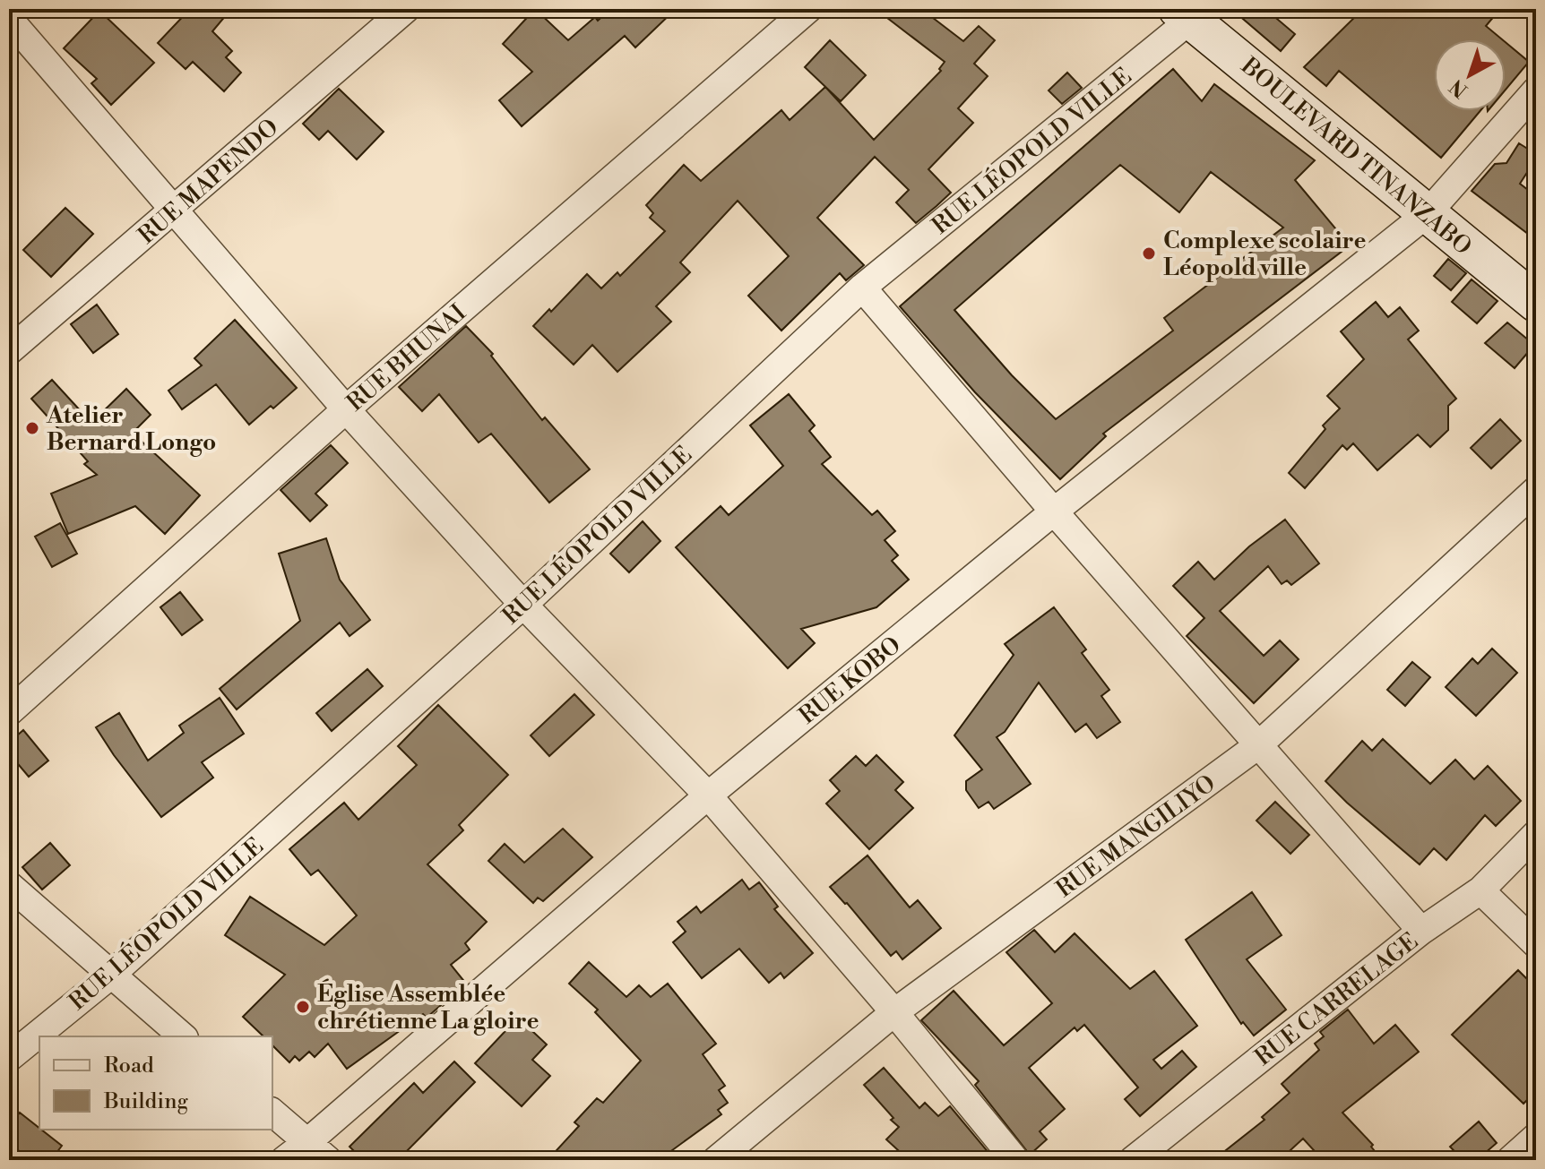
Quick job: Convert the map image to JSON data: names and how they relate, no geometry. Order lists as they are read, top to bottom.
{
  "streets": {
    "street": [
      "RUE LÉOPOLD VILLE",
      "BOULEVARD TINANZABO",
      "RUE MAPENDO",
      "RUE BHUNAI",
      "RUE KOBO",
      "RUE MANGILIYO",
      "RUE CARRELAGE"
    ]
  },
  "crossings": [
    ["RUE LÉOPOLD VILLE", "BOULEVARD TINANZABO"],
    ["BOULEVARD TINANZABO", "RUE KOBO"]
  ],
  "places": ["Complexe scolaire Léopold ville", "Atelier Bernard Longo", "Église Assemblée chrétienne La gloire"],
  "legend": ["Road", "Building"],
  "north": "bottom left"
}
